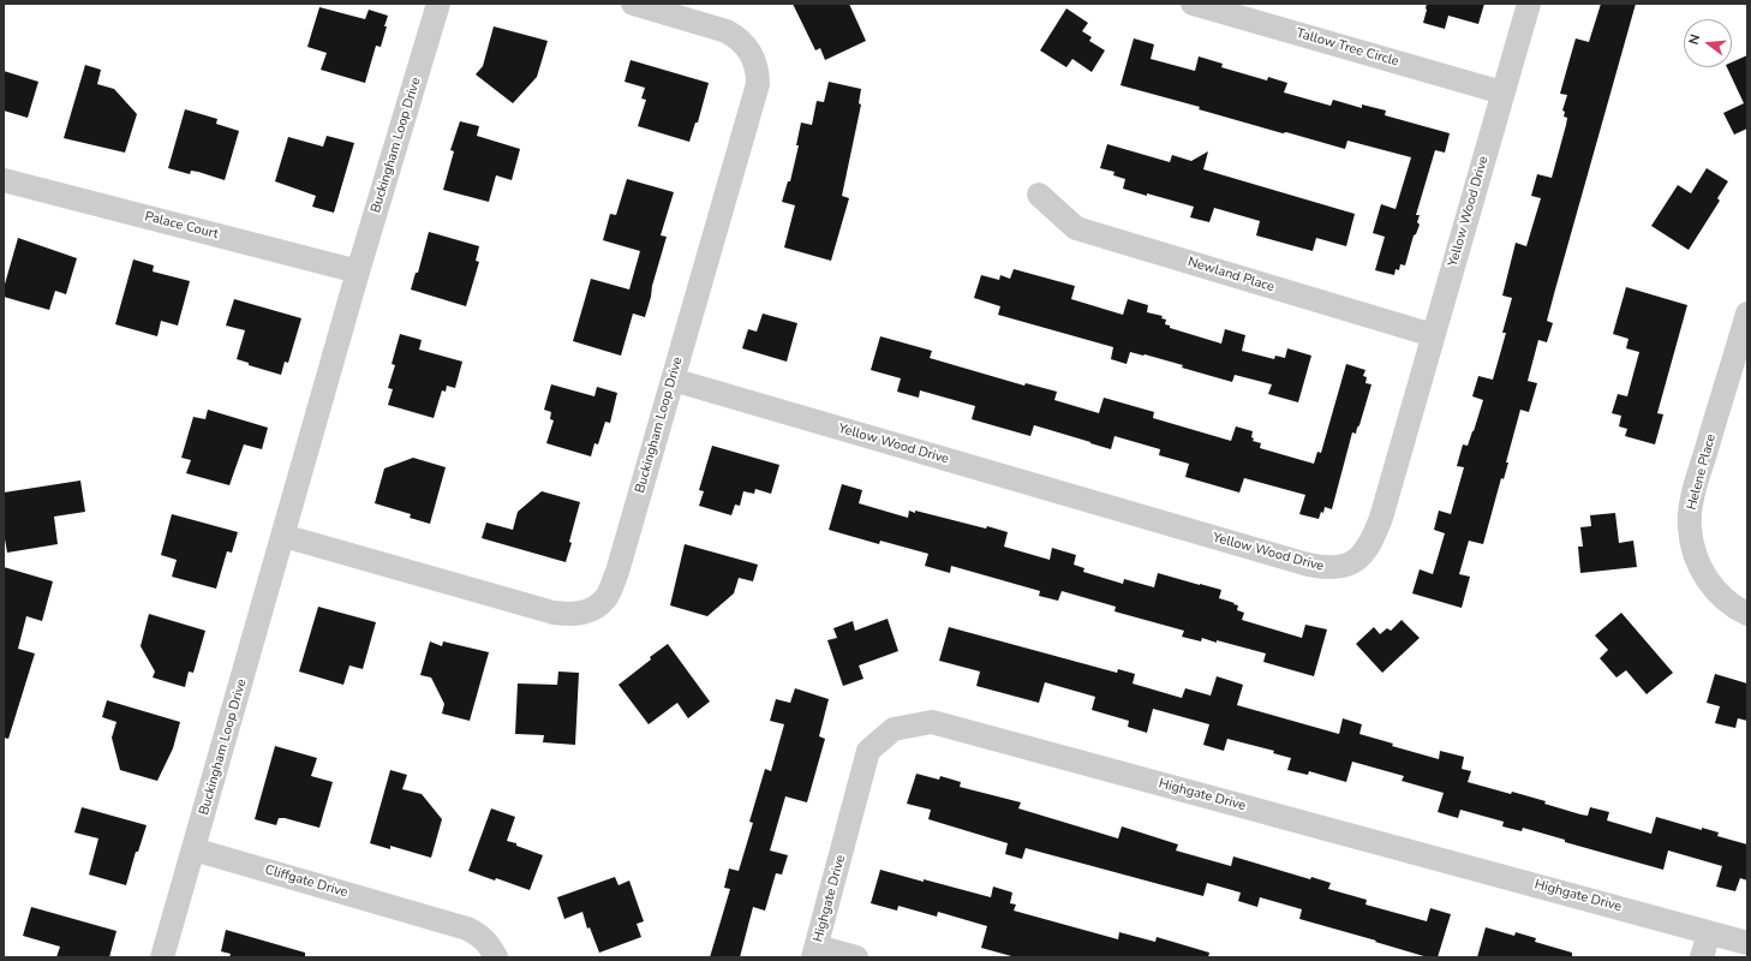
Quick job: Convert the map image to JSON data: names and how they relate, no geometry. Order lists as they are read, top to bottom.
{
  "streets": {
    "street": [
      "Tallow Tree Circle",
      "Buckingham Loop Drive",
      "Yellow Wood Drive",
      "Palace Court",
      "Newland Place",
      "Helene Place",
      "Highgate Drive",
      "Cliffgate Drive"
    ]
  },
  "crossings": [
    ["Tallow Tree Circle", "Yellow Wood Drive"],
    ["Buckingham Loop Drive", "Yellow Wood Drive"],
    ["Buckingham Loop Drive", "Palace Court"],
    ["Buckingham Loop Drive", "Cliffgate Drive"],
    ["Yellow Wood Drive", "Newland Place"]
  ],
  "north": "left"
}
